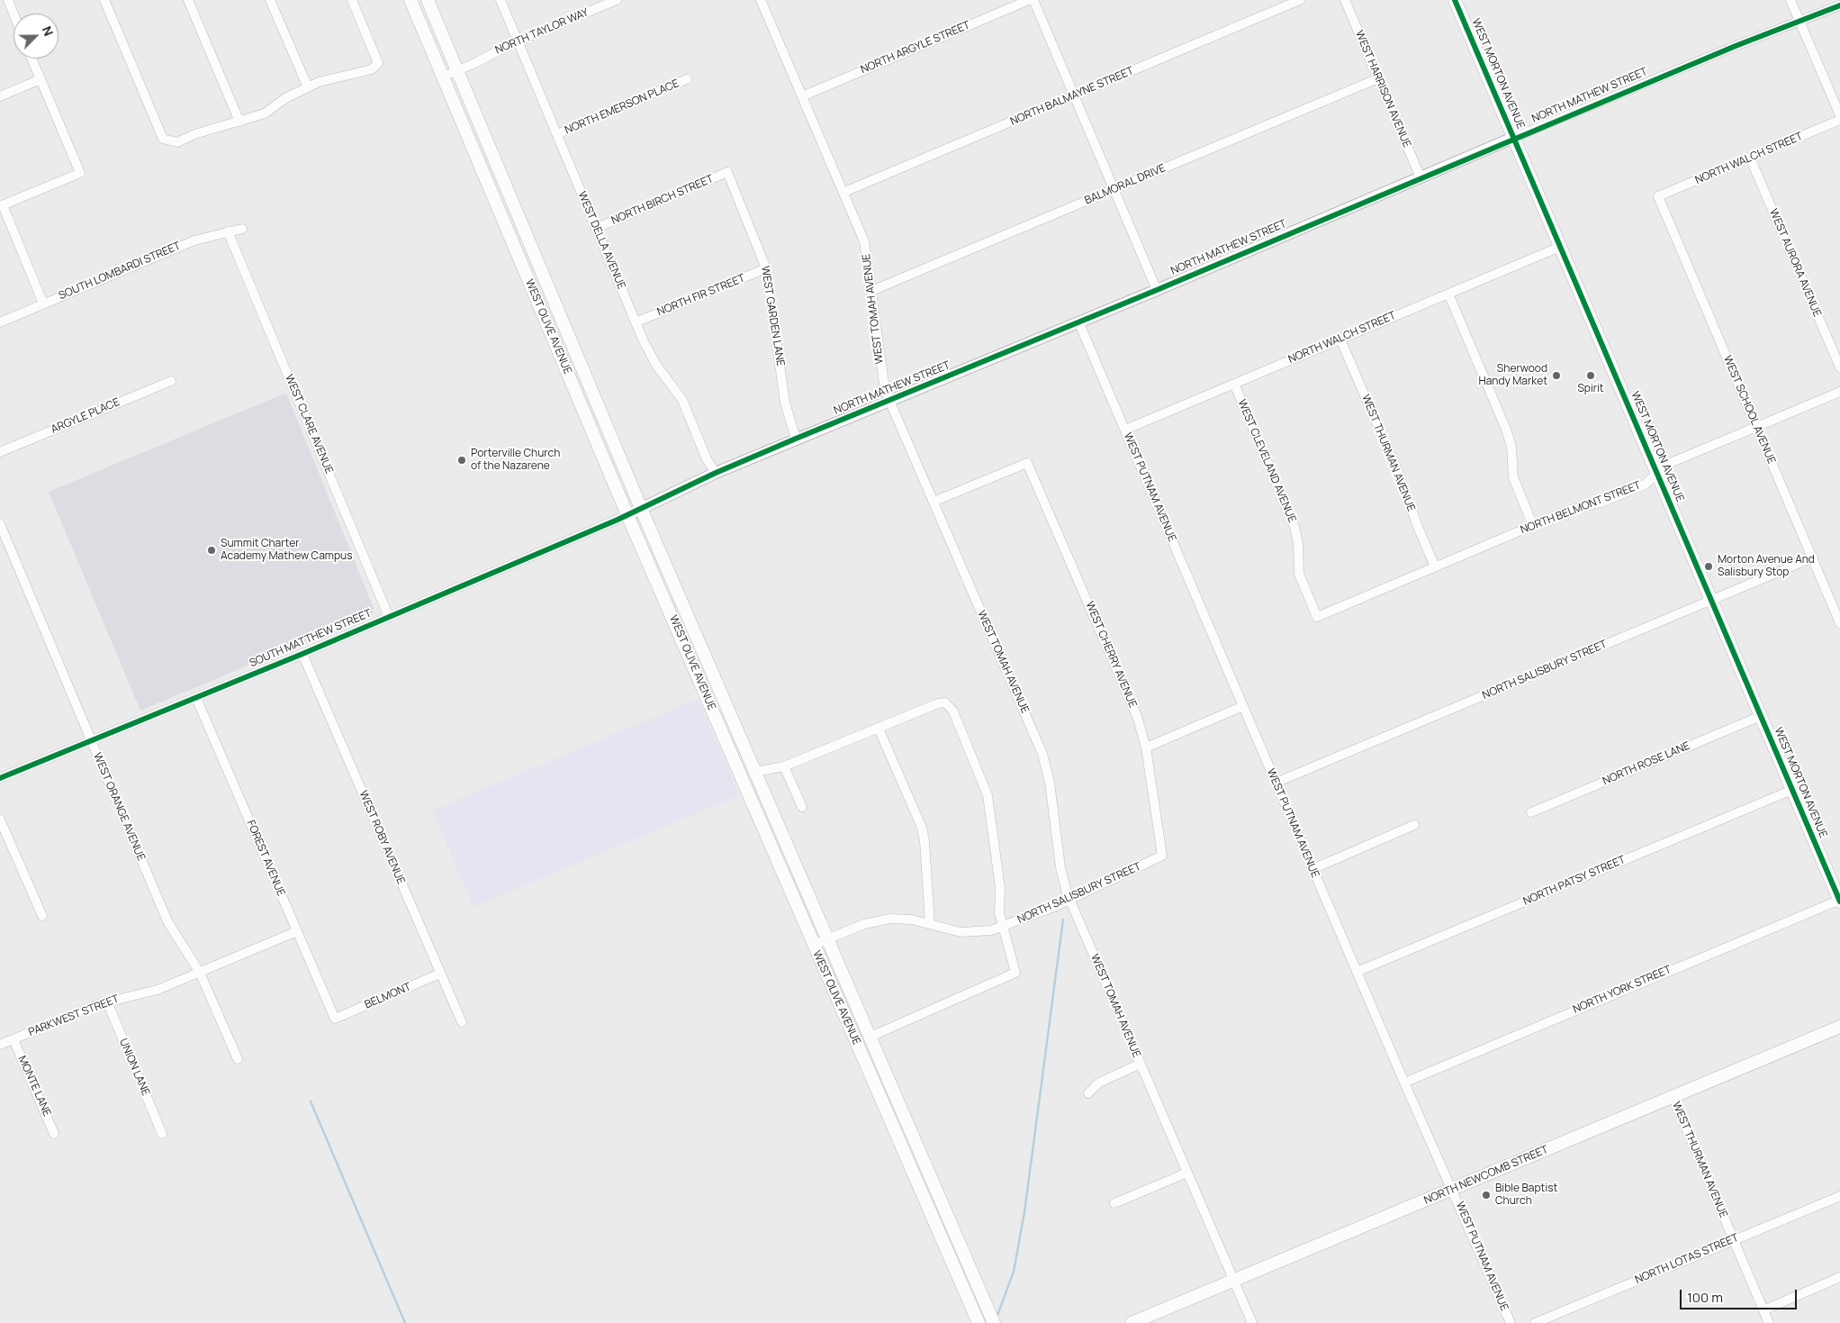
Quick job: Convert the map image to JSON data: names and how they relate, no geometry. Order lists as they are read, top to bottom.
{
  "streets": {
    "main road": ["WEST MORTON AVENUE", "WEST OLIVE AVENUE", "NORTH NEWCOMB STREET"],
    "street": [
      "NORTH TAYLOR WAY",
      "NORTH ARGYLE STREET",
      "WEST HARRISON AVENUE",
      "NORTH MATHEW STREET",
      "NORTH BALMAYNE STREET",
      "NORTH EMERSON PLACE",
      "NORTH WALCH STREET",
      "BALMORAL DRIVE",
      "NORTH BIRCH STREET",
      "WEST DELLA AVENUE",
      "WEST AURORA AVENUE",
      "SOUTH LOMBARDI STREET",
      "NORTH FIR STREET",
      "WEST TOMAH AVENUE",
      "WEST GARDEN LANE",
      "WEST SCHOOL AVENUE",
      "ARGYLE PLACE",
      "WEST CLARE AVENUE",
      "WEST THURMAN AVENUE",
      "WEST CLEVELAND AVENUE",
      "WEST PUTNAM AVENUE",
      "NORTH BELMONT STREET",
      "SOUTH MATTHEW STREET",
      "WEST CHERRY AVENUE",
      "NORTH SALISBURY STREET",
      "NORTH ROSE LANE",
      "WEST ORANGE AVENUE",
      "WEST ROBY AVENUE",
      "FOREST AVENUE",
      "NORTH PATSY STREET",
      "NORTH YORK STREET",
      "BELMONT",
      "PARKWEST STREET",
      "UNION LANE",
      "MONTE LANE",
      "NORTH LOTAS STREET"
    ]
  },
  "crossings": [
    ["NORTH TAYLOR WAY", "WEST DELLA AVENUE"],
    ["NORTH TAYLOR WAY", "WEST OLIVE AVENUE"],
    ["NORTH ARGYLE STREET", "WEST TOMAH AVENUE"],
    ["WEST MORTON AVENUE", "NORTH MATHEW STREET"],
    ["WEST MORTON AVENUE", "NORTH WALCH STREET"],
    ["WEST MORTON AVENUE", "NORTH BELMONT STREET"],
    ["WEST MORTON AVENUE", "NORTH SALISBURY STREET"],
    ["WEST MORTON AVENUE", "NORTH ROSE LANE"],
    ["WEST MORTON AVENUE", "NORTH PATSY STREET"],
    ["WEST MORTON AVENUE", "NORTH YORK STREET"],
    ["WEST HARRISON AVENUE", "NORTH MATHEW STREET"],
    ["WEST HARRISON AVENUE", "BALMORAL DRIVE"],
    ["NORTH MATHEW STREET", "WEST DELLA AVENUE"],
    ["NORTH MATHEW STREET", "WEST TOMAH AVENUE"],
    ["NORTH MATHEW STREET", "WEST GARDEN LANE"],
    ["NORTH MATHEW STREET", "WEST OLIVE AVENUE"],
    ["NORTH MATHEW STREET", "WEST PUTNAM AVENUE"],
    ["NORTH MATHEW STREET", "SOUTH MATTHEW STREET"],
    ["NORTH BALMAYNE STREET", "WEST TOMAH AVENUE"],
    ["NORTH EMERSON PLACE", "WEST DELLA AVENUE"],
    ["NORTH WALCH STREET", "WEST AURORA AVENUE"],
    ["NORTH WALCH STREET", "WEST SCHOOL AVENUE"],
    ["NORTH WALCH STREET", "WEST THURMAN AVENUE"],
    ["NORTH WALCH STREET", "WEST CLEVELAND AVENUE"],
    ["NORTH WALCH STREET", "WEST PUTNAM AVENUE"],
    ["BALMORAL DRIVE", "WEST TOMAH AVENUE"],
    ["NORTH BIRCH STREET", "WEST DELLA AVENUE"],
    ["NORTH BIRCH STREET", "WEST GARDEN LANE"],
    ["WEST DELLA AVENUE", "NORTH FIR STREET"],
    ["SOUTH LOMBARDI STREET", "WEST CLARE AVENUE"],
    ["NORTH FIR STREET", "WEST GARDEN LANE"],
    ["WEST TOMAH AVENUE", "WEST CHERRY AVENUE"],
    ["WEST TOMAH AVENUE", "NORTH SALISBURY STREET"],
    ["WEST TOMAH AVENUE", "NORTH NEWCOMB STREET"],
    ["WEST OLIVE AVENUE", "SOUTH MATTHEW STREET"],
    ["WEST OLIVE AVENUE", "NORTH SALISBURY STREET"],
    ["WEST SCHOOL AVENUE", "NORTH BELMONT STREET"],
    ["WEST SCHOOL AVENUE", "NORTH SALISBURY STREET"],
    ["WEST CLARE AVENUE", "SOUTH MATTHEW STREET"],
    ["WEST THURMAN AVENUE", "NORTH BELMONT STREET"],
    ["WEST THURMAN AVENUE", "NORTH NEWCOMB STREET"],
    ["WEST THURMAN AVENUE", "NORTH LOTAS STREET"],
    ["WEST CLEVELAND AVENUE", "NORTH BELMONT STREET"],
    ["WEST PUTNAM AVENUE", "NORTH SALISBURY STREET"],
    ["WEST PUTNAM AVENUE", "NORTH PATSY STREET"],
    ["WEST PUTNAM AVENUE", "NORTH YORK STREET"],
    ["WEST PUTNAM AVENUE", "NORTH NEWCOMB STREET"],
    ["SOUTH MATTHEW STREET", "WEST ORANGE AVENUE"],
    ["SOUTH MATTHEW STREET", "WEST ROBY AVENUE"],
    ["SOUTH MATTHEW STREET", "FOREST AVENUE"],
    ["WEST CHERRY AVENUE", "NORTH SALISBURY STREET"],
    ["WEST ORANGE AVENUE", "PARKWEST STREET"],
    ["WEST ROBY AVENUE", "BELMONT"],
    ["FOREST AVENUE", "BELMONT"],
    ["FOREST AVENUE", "PARKWEST STREET"],
    ["PARKWEST STREET", "UNION LANE"],
    ["PARKWEST STREET", "MONTE LANE"]
  ],
  "places": [
    "Sherwood Handy Market",
    "Spirit",
    "Porterville Church of the Nazarene",
    "Summit Charter Academy Mathew Campus",
    "Morton Avenue And Salisbury Stop",
    "Bible Baptist Church"
  ],
  "scale_bar": "100 m",
  "north": "top right"
}
